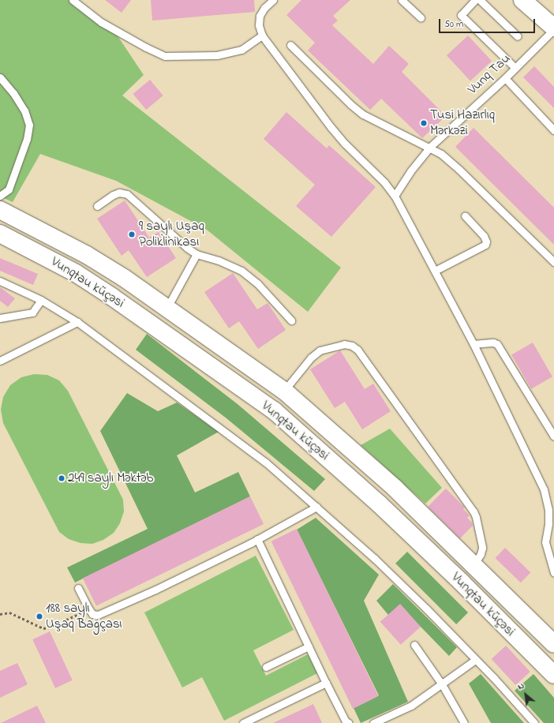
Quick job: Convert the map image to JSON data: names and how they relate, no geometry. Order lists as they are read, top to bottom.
{
  "streets": {
    "main road": ["Vunqtau küçəsi"],
    "lane": ["Vunq Tau"]
  },
  "places": [
    "Tusi Hazırlıq Mərkəzi",
    "9 saylı Uşaq Poliklinikası",
    "249 saylı Məktəb",
    "188 saylı Uşaq Bağçası"
  ],
  "scale_bar": "50 m",
  "north": "top left"
}
